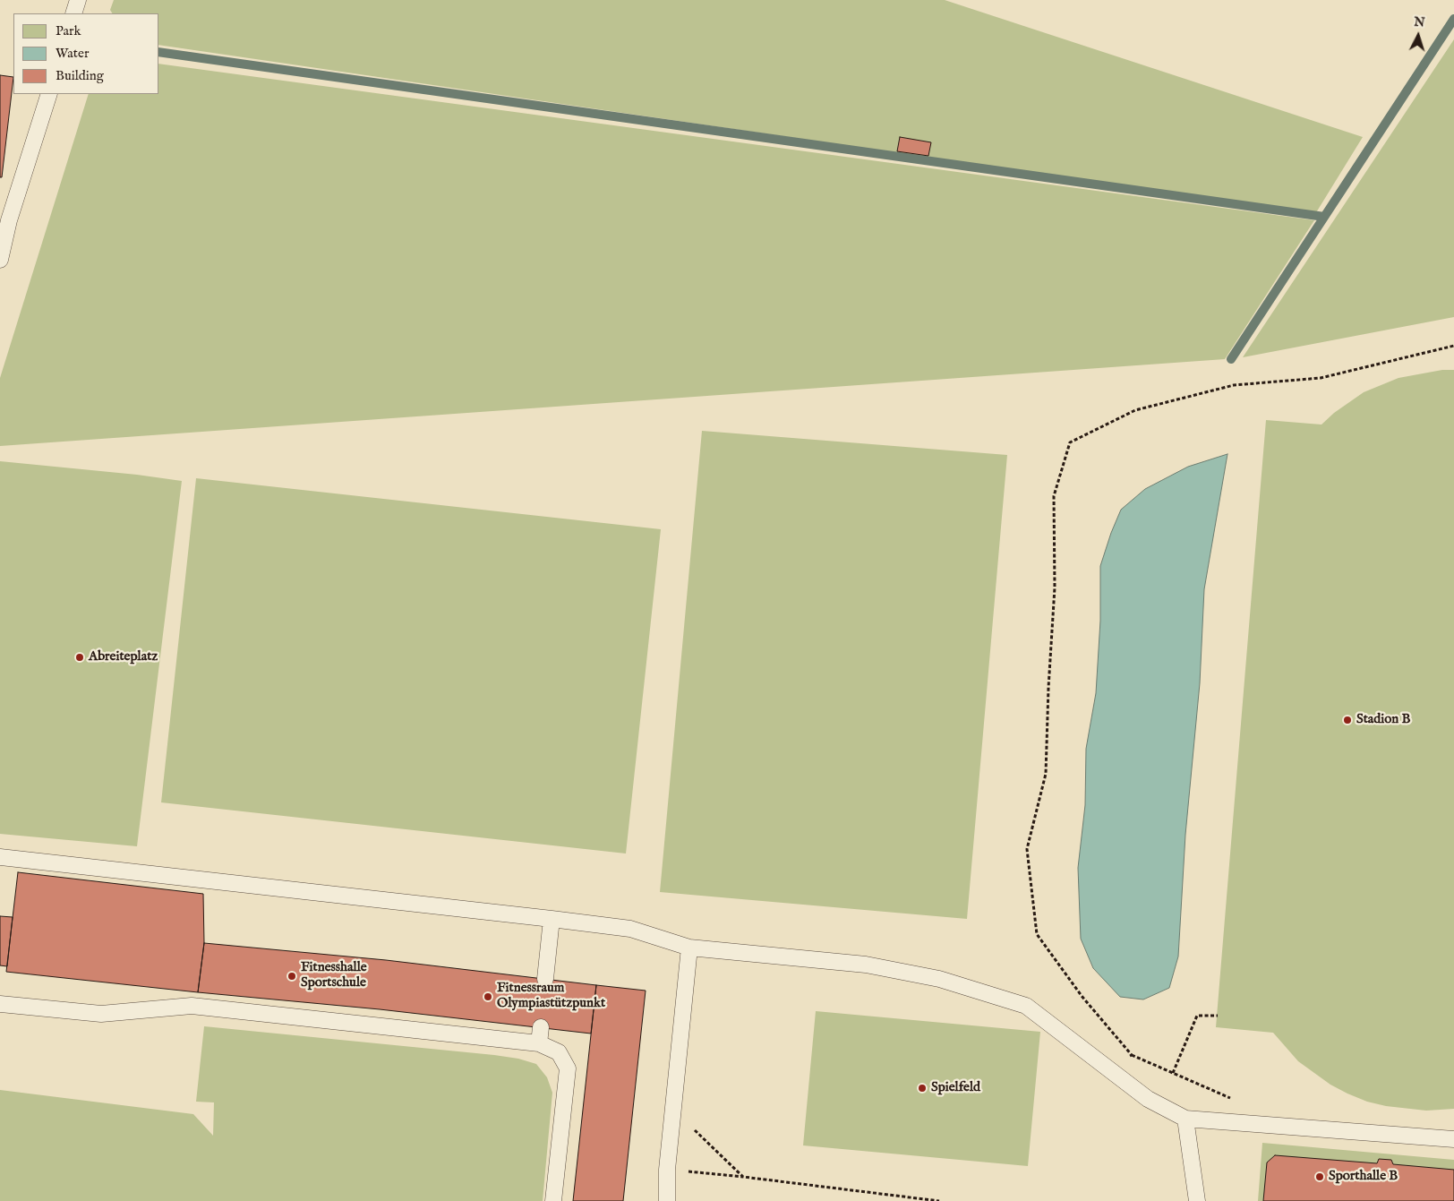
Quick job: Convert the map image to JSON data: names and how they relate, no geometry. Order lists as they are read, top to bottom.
{
  "places": [
    "Abreiteplatz",
    "Stadion B",
    "Fitnesshalle Sportschule",
    "Fitnessraum Olympiastützpunkt",
    "Spielfeld",
    "Sporthalle B"
  ],
  "legend": ["Park", "Water", "Building"],
  "north": "top"
}
